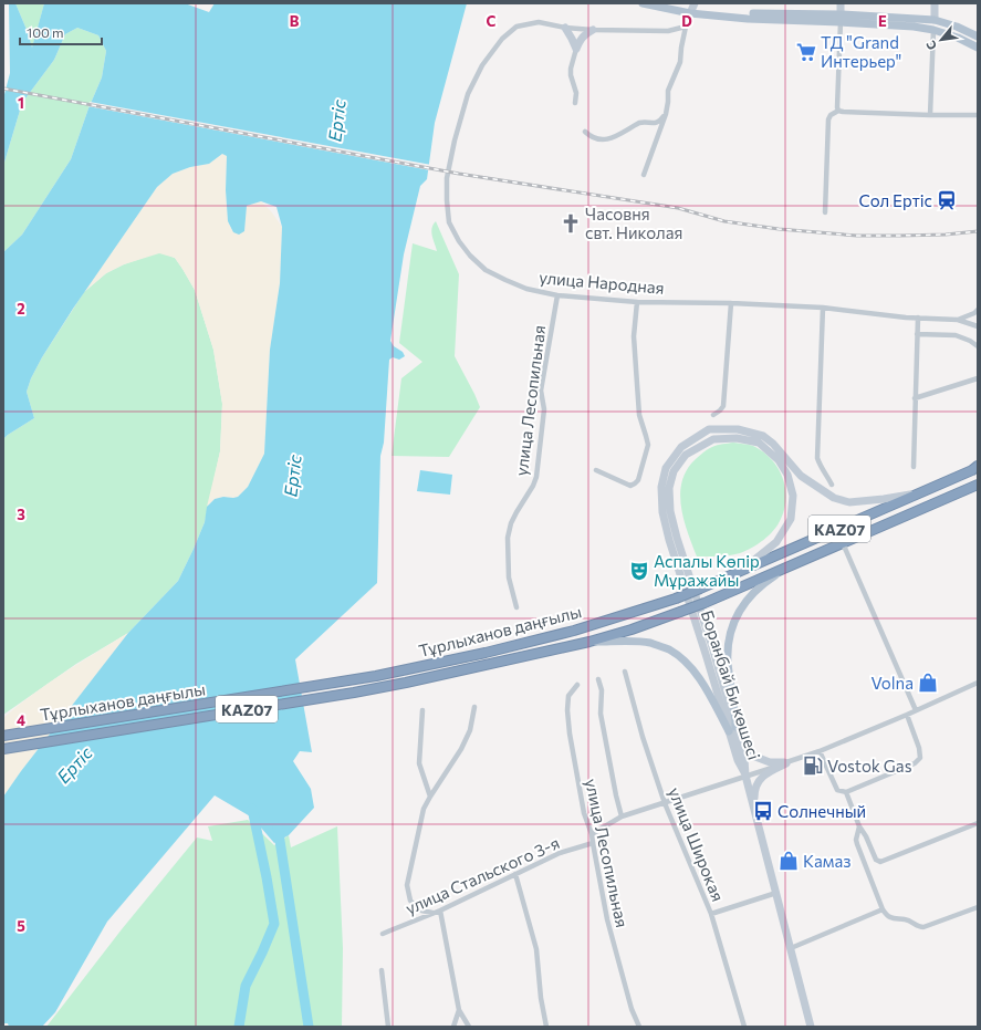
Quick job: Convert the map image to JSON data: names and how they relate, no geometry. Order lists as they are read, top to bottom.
{
  "streets": {
    "highway": ["KAZ07", "Тұрлыханов даңғылы"],
    "main road": ["Боранбай Би көшесі"],
    "street": [
      "улица Народная",
      "улица Лесопильная",
      "улица Широкая",
      "улица Стальского 3-я"
    ]
  },
  "crossings": [
    ["улица Народная", "улица Лесопильная"],
    ["улица Лесопильная", "улица Стальского 3-я"]
  ],
  "water": ["Ертіс"],
  "places": {
    "supermarket": ["ТД \"Grand Интерьер\""],
    "station": ["Сол Ертіс"],
    "church": ["Часовня свт. Николая"],
    "theatre": ["Аспалы Көпір Мұражайы"],
    "shop": ["Volna", "Камаз"],
    "fuel station": ["Vostok Gas"],
    "bus stop": ["Солнечный"]
  },
  "scale_bar": "100 m",
  "north": "bottom left",
  "grid": {
    "columns": [
      "B",
      "C",
      "D",
      "E"
    ],
    "rows": [
      "1",
      "2",
      "3",
      "4",
      "5"
    ]
  }
}
